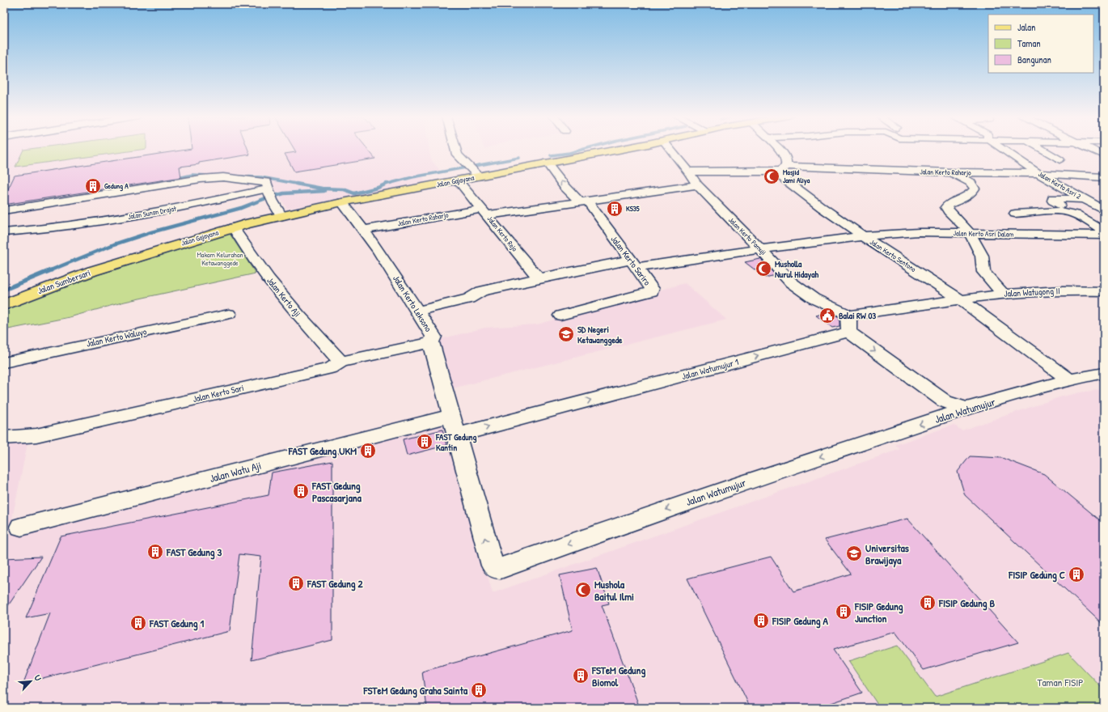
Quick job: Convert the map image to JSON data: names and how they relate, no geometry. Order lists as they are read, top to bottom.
{
  "streets": {
    "main road": ["Jalan Gajayana", "Jalan Sumbersari"],
    "street": [
      "Jalan Kerto Raharjo",
      "Jalan Kerto Asri 2",
      "Jalan Sunan Drajat",
      "Jalan Kerto Rejo",
      "Jalan Kerto Asri Dalam",
      "Jalan Kerto Pamuji",
      "Jalan Kerto Sentono",
      "Jalan Kerto Sariro",
      "Jalan Watugong II",
      "Jalan Kerto Aji",
      "Jalan Kerto Leksono",
      "Jalan Kerto Waluyo",
      "Jalan Watumujur 1",
      "Jalan Kerto Sari",
      "Jalan Watumujur",
      "Jalan Watu Aji"
    ]
  },
  "crossings": [
    ["Jalan Kerto Raharjo", "Jalan Kerto Asri 2"],
    ["Jalan Kerto Raharjo", "Jalan Kerto Rejo"],
    ["Jalan Kerto Raharjo", "Jalan Kerto Pamuji"],
    ["Jalan Kerto Raharjo", "Jalan Kerto Sariro"],
    ["Jalan Kerto Raharjo", "Jalan Kerto Leksono"],
    ["Jalan Gajayana", "Jalan Kerto Rejo"],
    ["Jalan Gajayana", "Jalan Kerto Sariro"],
    ["Jalan Gajayana", "Jalan Sumbersari"],
    ["Jalan Gajayana", "Jalan Kerto Aji"],
    ["Jalan Gajayana", "Jalan Kerto Leksono"],
    ["Jalan Kerto Rejo", "Jalan Kerto Asri Dalam"],
    ["Jalan Kerto Asri Dalam", "Jalan Kerto Pamuji"],
    ["Jalan Kerto Asri Dalam", "Jalan Kerto Sentono"],
    ["Jalan Kerto Asri Dalam", "Jalan Kerto Sariro"],
    ["Jalan Kerto Asri Dalam", "Jalan Kerto Leksono"],
    ["Jalan Kerto Pamuji", "Jalan Watugong II"],
    ["Jalan Kerto Pamuji", "Jalan Watumujur 1"],
    ["Jalan Kerto Sentono", "Jalan Watugong II"],
    ["Jalan Kerto Sentono", "Jalan Watumujur"],
    ["Jalan Watugong II", "Jalan Watumujur 1"],
    ["Jalan Kerto Aji", "Jalan Kerto Sari"],
    ["Jalan Kerto Leksono", "Jalan Watumujur 1"],
    ["Jalan Kerto Leksono", "Jalan Kerto Sari"],
    ["Jalan Kerto Leksono", "Jalan Watumujur"],
    ["Jalan Kerto Leksono", "Jalan Watu Aji"],
    ["Jalan Watumujur 1", "Jalan Watumujur"]
  ],
  "one_way": ["Jalan Watumujur 1"],
  "parks": ["Makam Kelurahan Ketawanggede", "Taman FISIP"],
  "places": {
    "mosque": ["Masjid Jami Aliya", "Musholla Nurul Hidayah", "Mushola Baitul Ilmi"],
    "building": [
      "Gedung A",
      "KS35",
      "FAST Gedung Kantin",
      "FAST Gedung UKM",
      "FAST Gedung Pascasarjana",
      "FAST Gedung 3",
      "FISIP Gedung C",
      "FAST Gedung 2",
      "FISIP Gedung B",
      "FISIP Gedung Junction",
      "FISIP Gedung A",
      "FAST Gedung 1",
      "FSTeM Gedung Biomol",
      "FSTeM Gedung Graha Sainta"
    ],
    "public building": ["Balai RW 03"],
    "school or university": ["SD Negeri Ketawanggede", "Universitas Brawijaya"]
  },
  "legend": ["Jalan", "Taman", "Bangunan"],
  "north": "top right"
}
